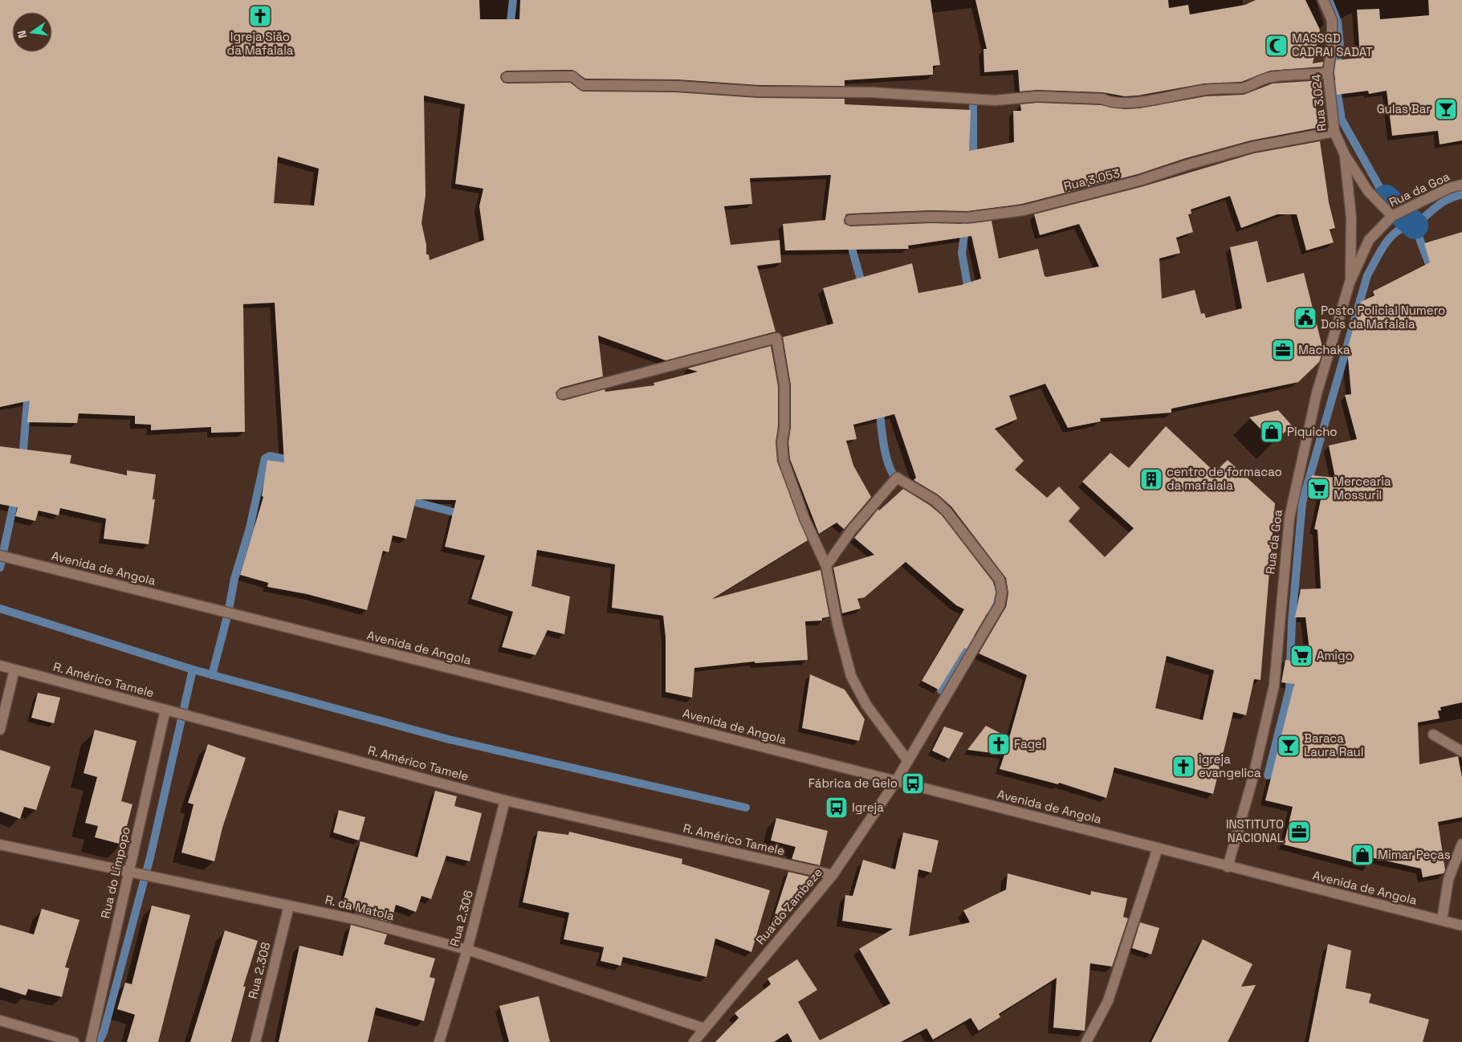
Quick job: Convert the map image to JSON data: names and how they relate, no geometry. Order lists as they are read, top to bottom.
{
  "streets": {
    "street": [
      "Rua 3.024",
      "Rua 3.053",
      "Rua da Goa",
      "Avenida de Angola",
      "R. Américo Tamele",
      "Rua do Limpopo",
      "Rua do Zambeze",
      "R. da Matola",
      "Rua 2.306",
      "Rua 2.308"
    ]
  },
  "crossings": [
    ["Rua 3.024", "Rua 3.053"],
    ["Rua 3.024", "Rua da Goa"],
    ["Rua da Goa", "Avenida de Angola"],
    ["Avenida de Angola", "Rua do Zambeze"],
    ["R. Américo Tamele", "Rua do Limpopo"],
    ["R. Américo Tamele", "Rua do Zambeze"],
    ["R. Américo Tamele", "Rua 2.306"],
    ["Rua do Limpopo", "R. da Matola"],
    ["Rua do Zambeze", "R. da Matola"],
    ["R. da Matola", "Rua 2.306"],
    ["R. da Matola", "Rua 2.308"]
  ],
  "places": {
    "church": ["Igreja Sião da Mafalala", "Fagel", "igreja evangelica"],
    "mosque": ["MASSGD CADRAI SADAT"],
    "bar": ["Gulas Bar", "Baraca Laura Raul"],
    "public building": ["Posto Policial Numero Dois da Mafalala"],
    "office": ["Machaka", "INSTITUTO NACIONAL"],
    "shop": ["Piquicho", "Mimar Peças"],
    "building": ["centro de formacao da mafalala"],
    "supermarket": ["Mercearia Mossuril", "Amigo"],
    "bus stop": ["Fábrica de Gelo", "Igreja"]
  },
  "north": "left"
}
